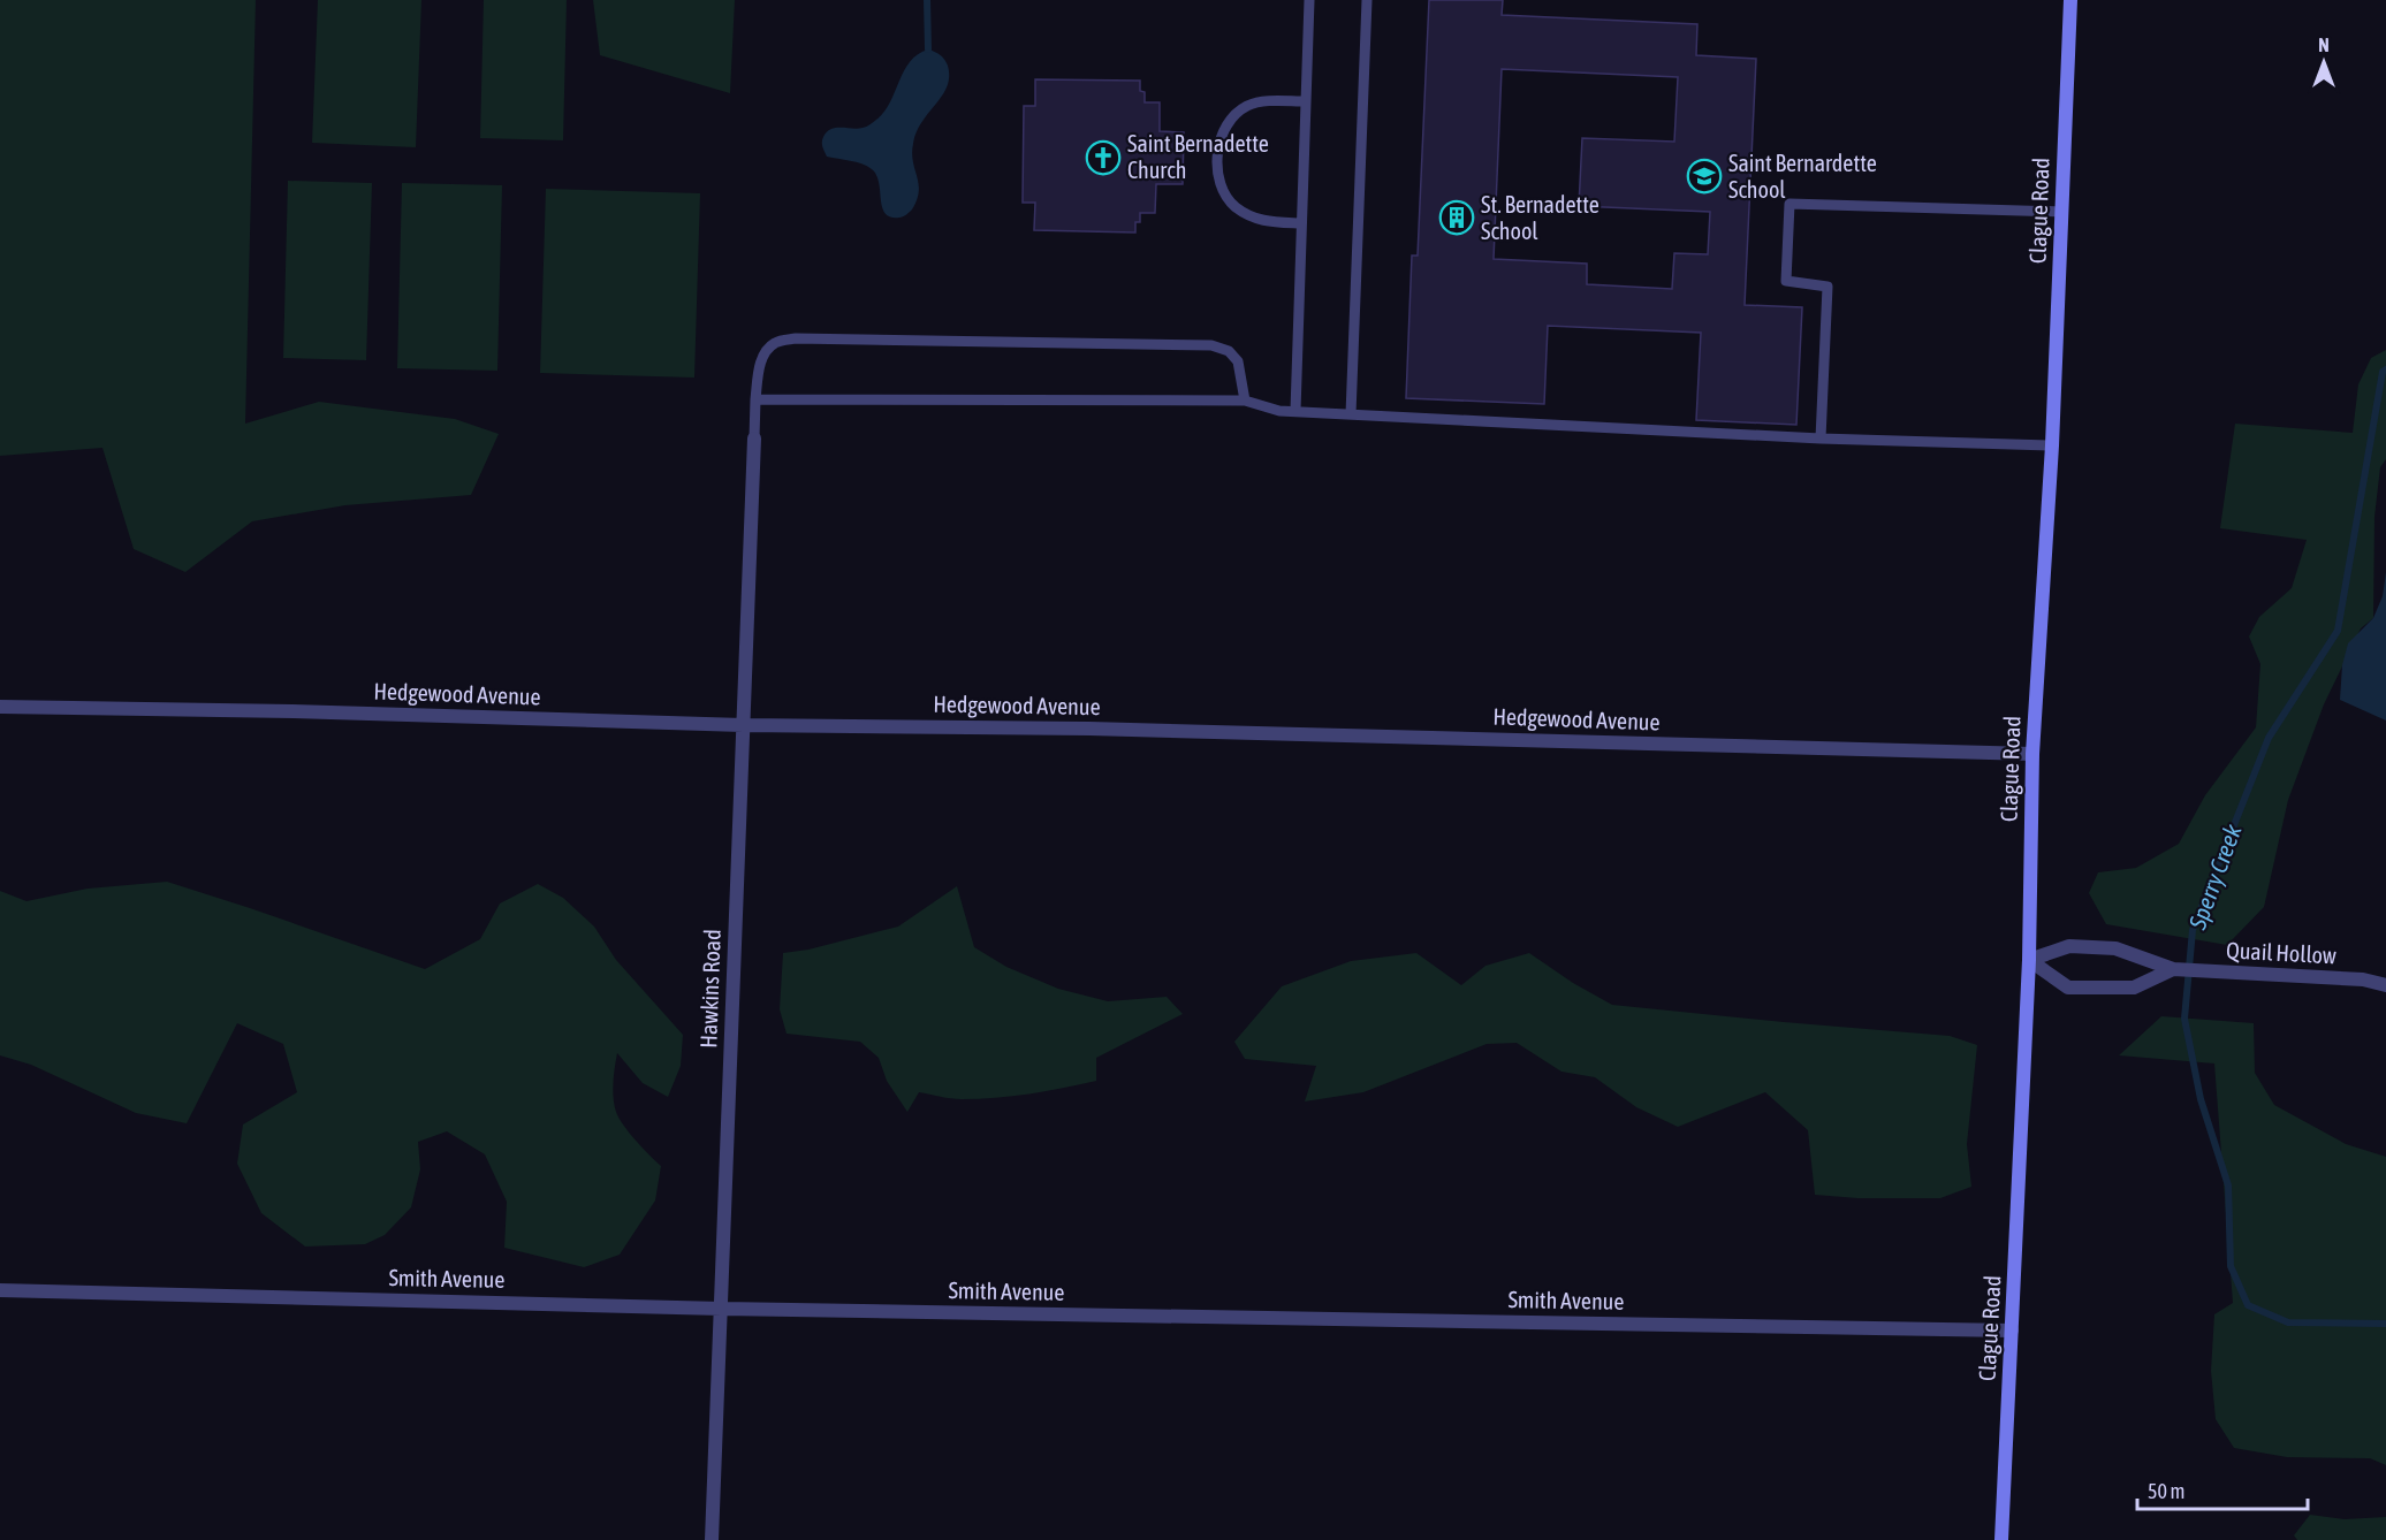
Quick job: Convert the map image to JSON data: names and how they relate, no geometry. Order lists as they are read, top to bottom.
{
  "streets": {
    "main road": ["Clague Road"],
    "street": [
      "Hedgewood Avenue",
      "Quail Hollow",
      "Hawkins Road",
      "Smith Avenue"
    ]
  },
  "crossings": [
    ["Clague Road", "Hedgewood Avenue"],
    ["Clague Road", "Quail Hollow"],
    ["Clague Road", "Smith Avenue"],
    ["Hedgewood Avenue", "Hawkins Road"],
    ["Hawkins Road", "Smith Avenue"]
  ],
  "water": ["Sperry Creek"],
  "places": {
    "church": ["Saint Bernadette Church"],
    "school or university": ["Saint Bernardette School"],
    "building": ["St. Bernadette School"]
  },
  "scale_bar": "50 m",
  "north": "top"
}
